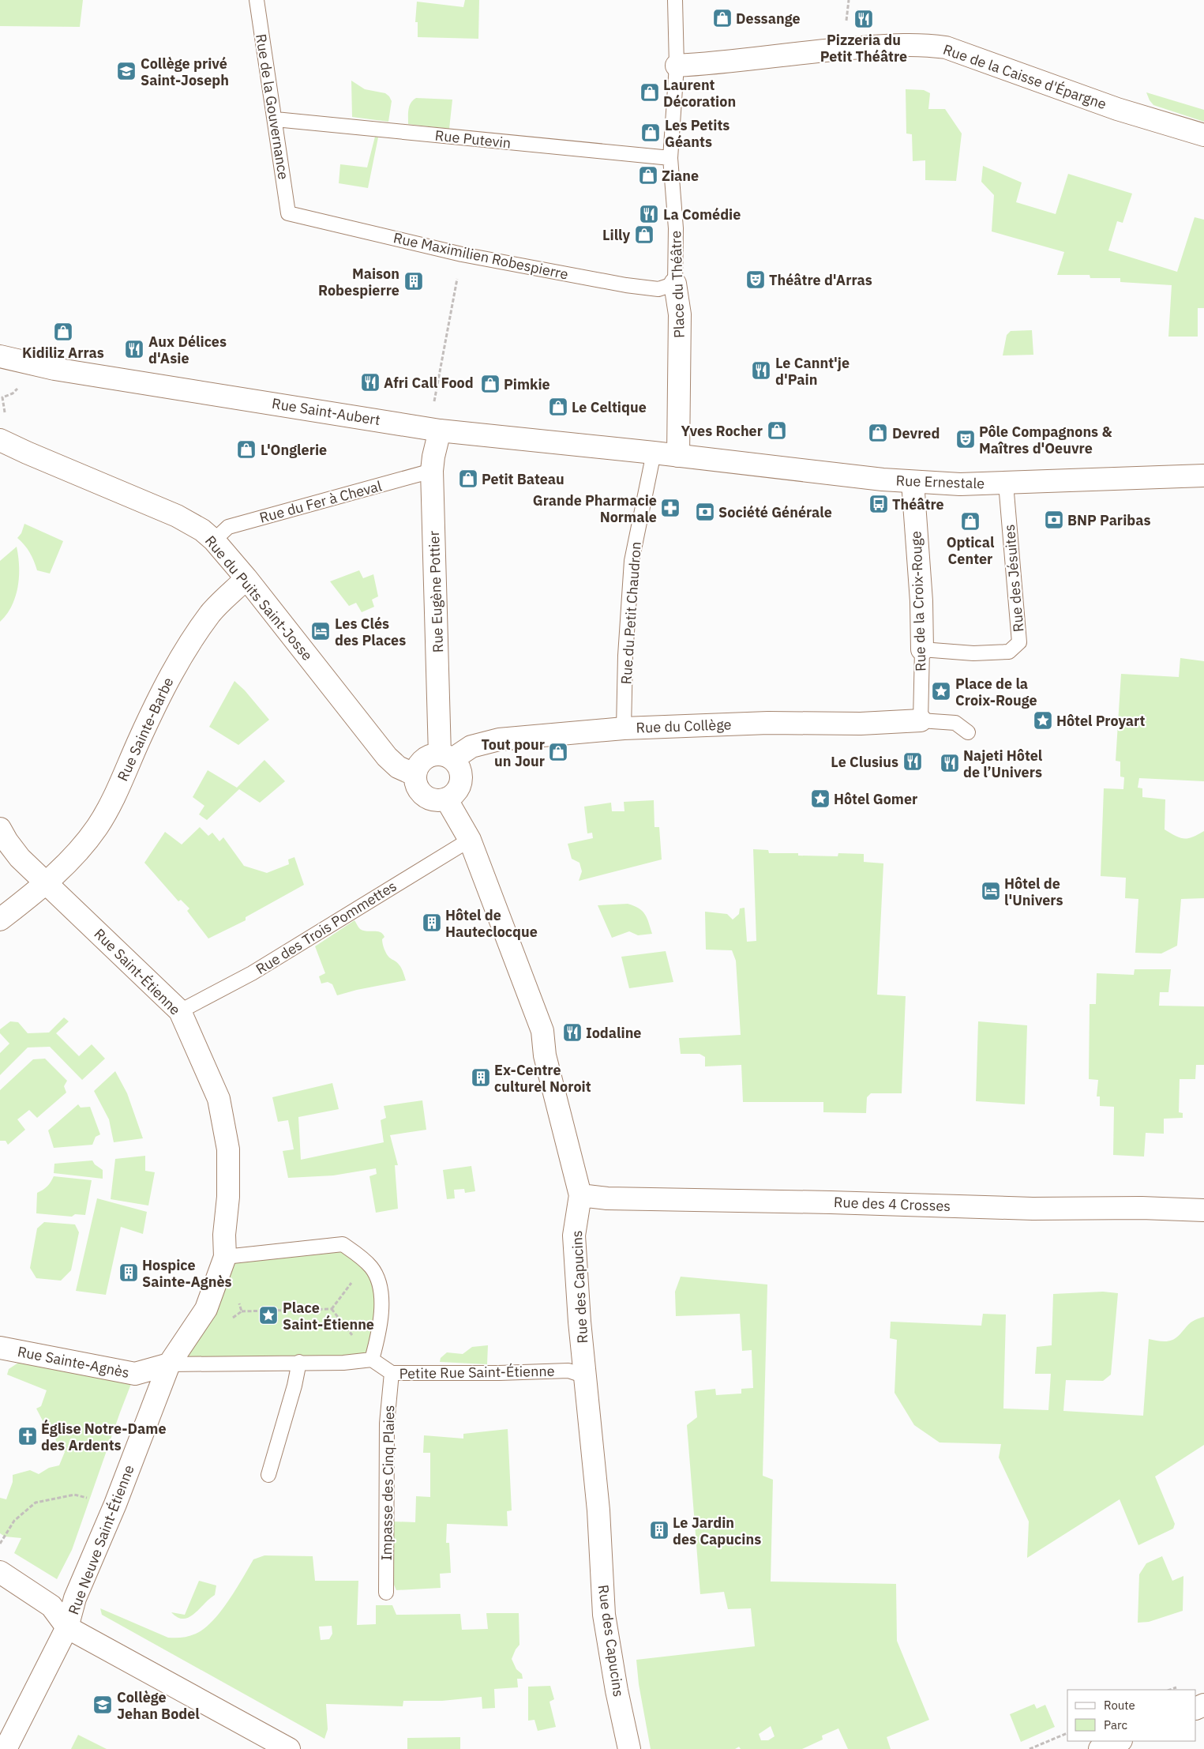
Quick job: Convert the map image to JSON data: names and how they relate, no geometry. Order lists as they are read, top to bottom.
{
  "streets": {
    "street": [
      "Rue de la Caisse d'Épargne",
      "Place du Théâtre",
      "Rue Saint-Aubert",
      "Rue Ernestale",
      "Rue Eugène Pottier",
      "Rue du Puits Saint-Josse",
      "Rue de la Croix-Rouge",
      "Rue du Collège",
      "Rue Sainte-Barbe",
      "Rue Saint-Étienne",
      "Rue des 4 Crosses",
      "Rue des Capucins",
      "Rue Sainte-Agnès",
      "Rue Neuve Saint-Étienne"
    ],
    "lane": [
      "Rue de la Gouvernance",
      "Rue Putevin",
      "Rue Maximilien Robespierre",
      "Rue du Fer à Cheval",
      "Rue des Jésuites",
      "Rue du Petit Chaudron",
      "Rue des Trois Pommettes",
      "Petite Rue Saint-Étienne",
      "Impasse des Cinq Plaies"
    ]
  },
  "crossings": [
    ["Rue de la Caisse d'Épargne", "Place du Théâtre"],
    ["Rue de la Gouvernance", "Rue Putevin"],
    ["Rue de la Gouvernance", "Rue Maximilien Robespierre"],
    ["Rue Putevin", "Place du Théâtre"],
    ["Rue Maximilien Robespierre", "Place du Théâtre"],
    ["Place du Théâtre", "Rue Ernestale"],
    ["Rue Saint-Aubert", "Rue Ernestale"],
    ["Rue Saint-Aubert", "Rue Eugène Pottier"],
    ["Rue Saint-Aubert", "Rue du Petit Chaudron"],
    ["Rue Ernestale", "Rue des Jésuites"],
    ["Rue Ernestale", "Rue de la Croix-Rouge"],
    ["Rue Ernestale", "Rue du Petit Chaudron"],
    ["Rue du Fer à Cheval", "Rue Eugène Pottier"],
    ["Rue du Fer à Cheval", "Rue du Puits Saint-Josse"],
    ["Rue des Jésuites", "Rue de la Croix-Rouge"],
    ["Rue Eugène Pottier", "Rue du Puits Saint-Josse"],
    ["Rue Eugène Pottier", "Rue du Collège"],
    ["Rue Eugène Pottier", "Rue des Capucins"],
    ["Rue du Puits Saint-Josse", "Rue du Collège"],
    ["Rue du Puits Saint-Josse", "Rue Sainte-Barbe"],
    ["Rue du Puits Saint-Josse", "Rue des Capucins"],
    ["Rue de la Croix-Rouge", "Rue du Collège"],
    ["Rue du Petit Chaudron", "Rue du Collège"],
    ["Rue du Collège", "Rue des Capucins"],
    ["Rue Sainte-Barbe", "Rue Saint-Étienne"],
    ["Rue des Trois Pommettes", "Rue Saint-Étienne"],
    ["Rue des Trois Pommettes", "Rue des Capucins"],
    ["Rue Saint-Étienne", "Rue Sainte-Agnès"],
    ["Rue Saint-Étienne", "Rue Neuve Saint-Étienne"],
    ["Rue des 4 Crosses", "Rue des Capucins"],
    ["Rue des Capucins", "Petite Rue Saint-Étienne"],
    ["Rue Sainte-Agnès", "Rue Neuve Saint-Étienne"],
    ["Petite Rue Saint-Étienne", "Impasse des Cinq Plaies"]
  ],
  "places": {
    "shop": [
      "Dessange",
      "Laurent Décoration",
      "Les Petits Géants",
      "Ziane",
      "Lilly",
      "Kidiliz Arras",
      "Pimkie",
      "Le Celtique",
      "Yves Rocher",
      "Devred",
      "L'Onglerie",
      "Petit Bateau",
      "Optical Center",
      "Tout pour un Jour"
    ],
    "restaurant": [
      "Pizzeria du Petit Théâtre",
      "La Comédie",
      "Aux Délices d'Asie",
      "Le Cannt'je d'Pain",
      "Afri Call Food",
      "Le Clusius",
      "Najeti Hôtel de l’Univers",
      "Iodaline"
    ],
    "school or university": ["Collège privé Saint-Joseph", "Collège Jehan Bodel"],
    "theatre": ["Théâtre d'Arras", "Pôle Compagnons & Maîtres d'Oeuvre"],
    "building": [
      "Maison Robespierre",
      "Hôtel de Hauteclocque",
      "Ex-Centre culturel Noroit",
      "Hospice Sainte-Agnès",
      "Le Jardin des Capucins"
    ],
    "bus stop": ["Théâtre"],
    "pharmacy": ["Grande Pharmacie Normale"],
    "bank": ["Société Générale", "BNP Paribas"],
    "hotel": ["Les Clés des Places", "Hôtel de l'Univers"],
    "place": [
      "Place de la Croix-Rouge",
      "Hôtel Proyart",
      "Hôtel Gomer",
      "Place Saint-Étienne"
    ],
    "church": ["Église Notre-Dame des Ardents"]
  },
  "legend": ["Route", "Parc"]
}
